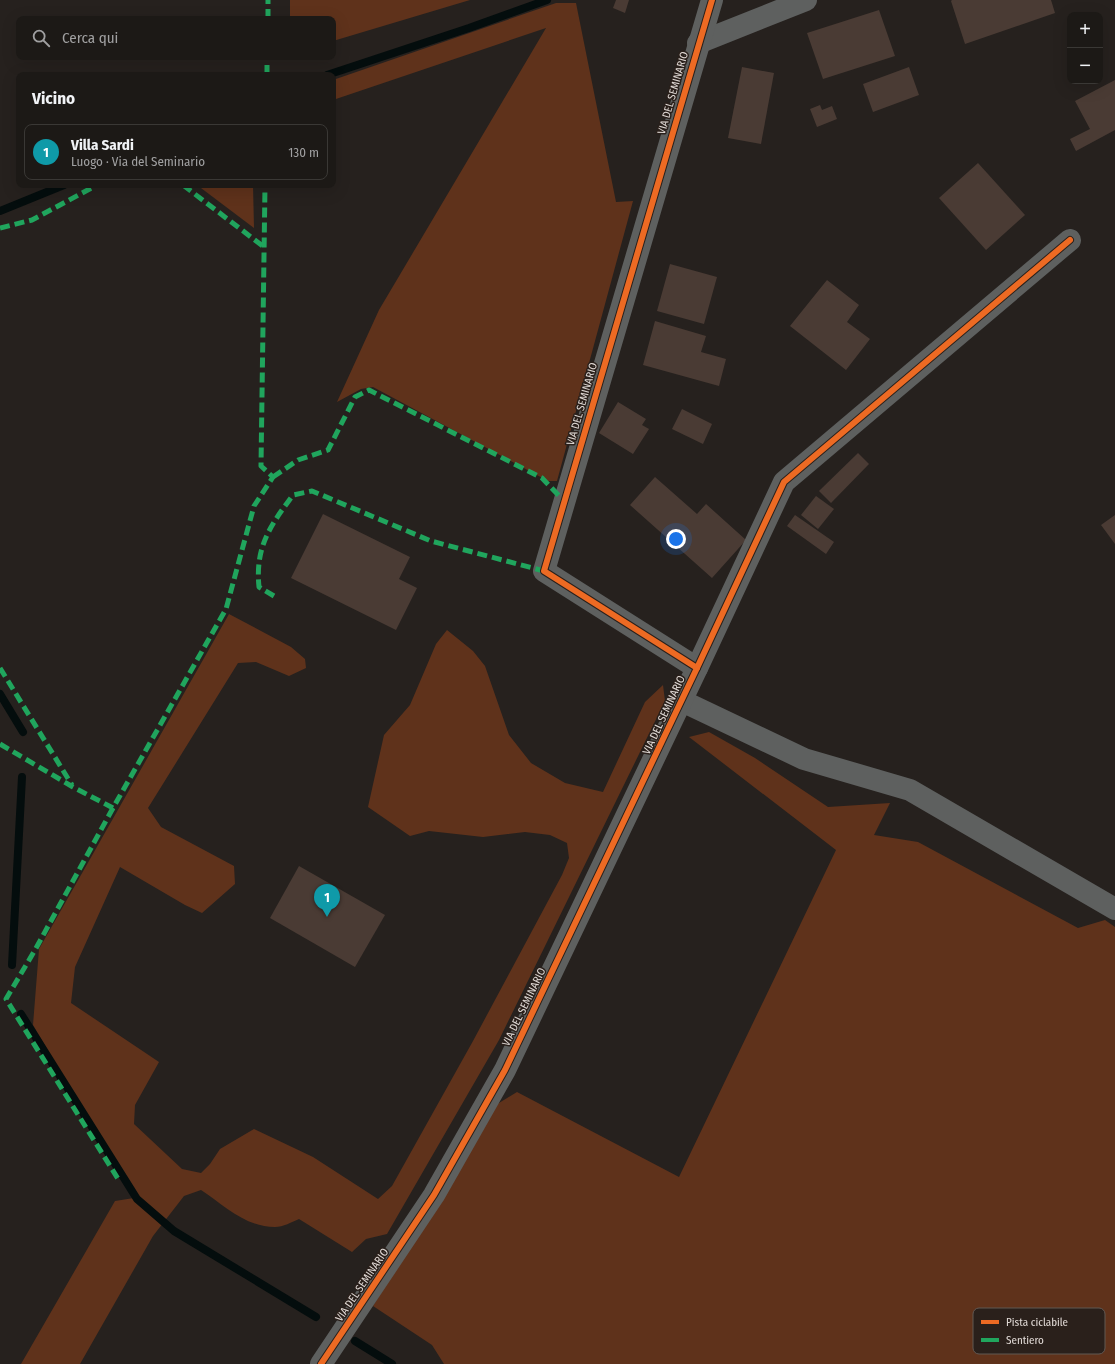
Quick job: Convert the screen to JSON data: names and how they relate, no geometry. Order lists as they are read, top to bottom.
{
  "streets": {
    "street": ["VIA DEL SEMINARIO"]
  },
  "legend": ["Pista ciclabile", "Sentiero"],
  "page": {
    "map_buttons": ["+", "−"],
    "search": "Cerca qui",
    "heading": "Vicino",
    "list": [
      {
        "mark": "1",
        "name": "Villa Sardi",
        "note": "Luogo · Via del Seminario",
        "value": "130 m"
      }
    ],
    "pins": "1"
  }
}
